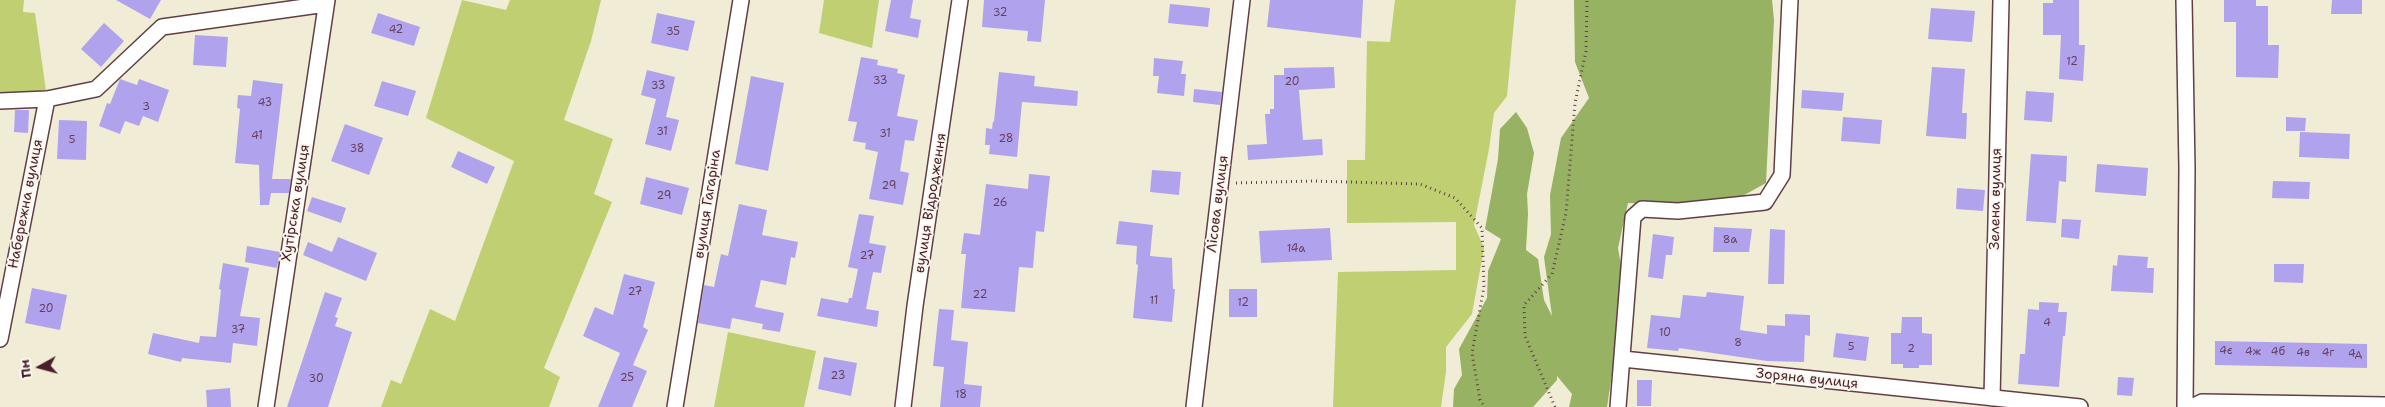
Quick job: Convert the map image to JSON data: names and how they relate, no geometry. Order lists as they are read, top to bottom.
{
  "streets": {
    "street": [
      "Зелена вулиця",
      "Хутірська вулиця",
      "вулиця Відродження",
      "Набережна вулиця",
      "вулиця Гагаріна",
      "Лісова вулиця",
      "Зоряна вулиця"
    ]
  },
  "crossings": [
    ["Зелена вулиця", "Зоряна вулиця"]
  ],
  "house_numbers": [
    "32",
    "42",
    "35",
    "12",
    "33",
    "20",
    "33",
    "43",
    "3",
    "31",
    "31",
    "41",
    "28",
    "5",
    "38",
    "29",
    "29",
    "26",
    "8а",
    "14а",
    "27",
    "27",
    "22",
    "11",
    "12",
    "20",
    "4",
    "37",
    "10",
    "8",
    "5",
    "2",
    "4є",
    "4ж",
    "4б",
    "4в",
    "4г",
    "4д",
    "23",
    "25",
    "30",
    "18"
  ],
  "north": "left"
}
